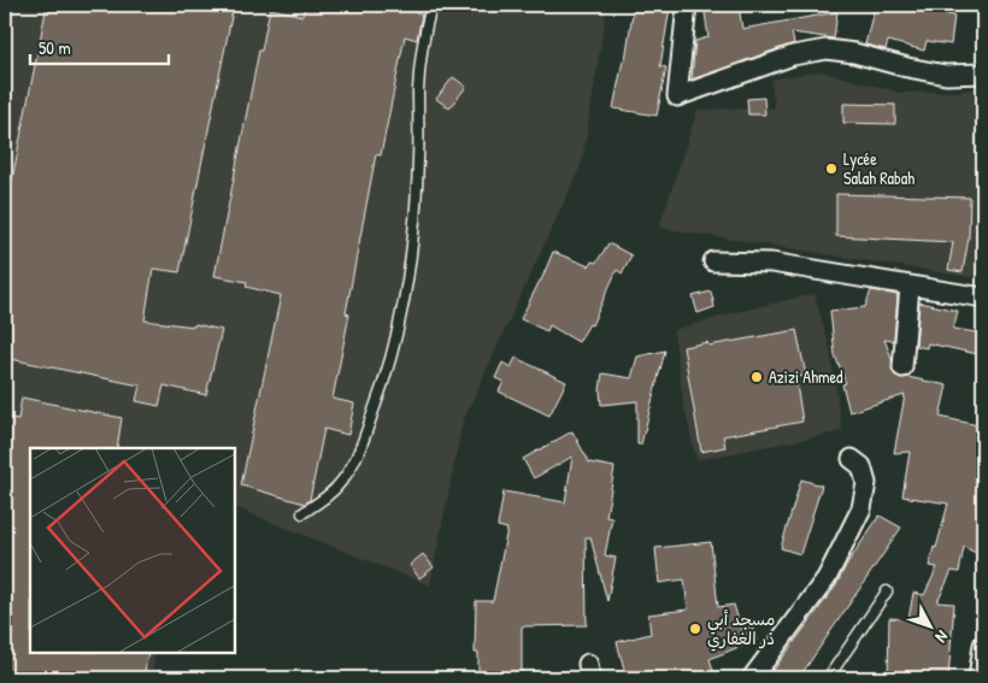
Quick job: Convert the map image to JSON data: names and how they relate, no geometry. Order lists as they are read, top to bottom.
{
  "places": ["Lycée Salah Rabah", "Azizi Ahmed", "مسجد أبي ذر الغفاري"],
  "scale_bar": "50 m",
  "north": "bottom right"
}
